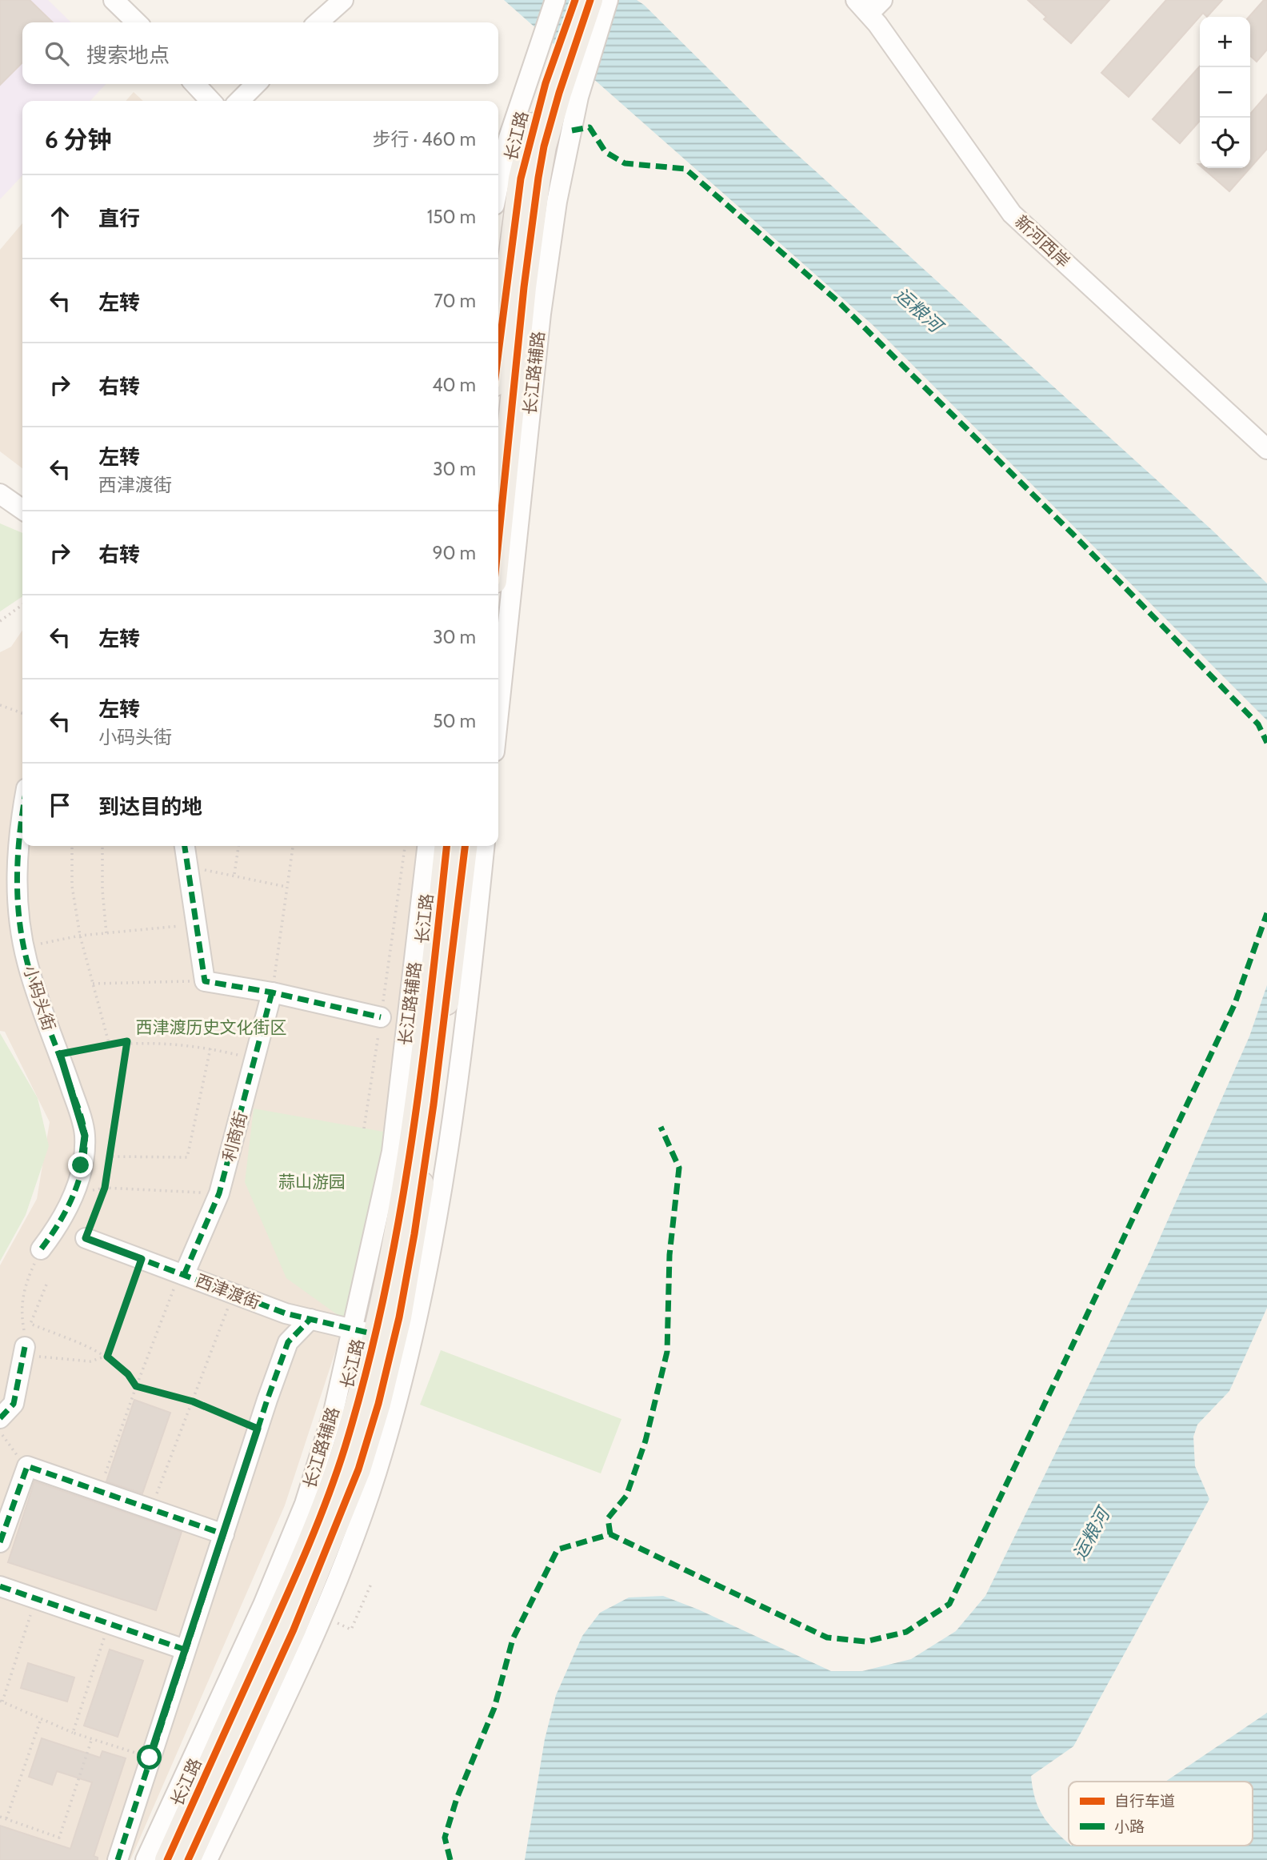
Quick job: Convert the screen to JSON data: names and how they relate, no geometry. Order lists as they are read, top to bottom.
{
  "streets": {
    "main road": ["长江路"],
    "street": [
      "新河西岸",
      "长江路辅路",
      "小码头街",
      "利商街",
      "西津渡街"
    ]
  },
  "crossings": [
    ["长江路", "长江路辅路"],
    ["长江路", "西津渡街"],
    ["长江路辅路", "西津渡街"],
    ["利商街", "西津渡街"]
  ],
  "water": ["运粮河"],
  "parks": ["西津渡历史文化街区", "蒜山游园"],
  "legend": ["自行车道", "小路"],
  "page": {
    "map_buttons": ["+", "−"],
    "search": "搜索地点",
    "heading": ["6 分钟", "步行 · 460 m"],
    "list": [
      ["直行", "150 m"],
      ["左转", "70 m"],
      ["右转", "40 m"],
      ["左转", "西津渡街", "30 m"],
      ["右转", "90 m"],
      ["左转", "30 m"],
      ["左转", "小码头街", "50 m"],
      "到达目的地"
    ]
  }
}
